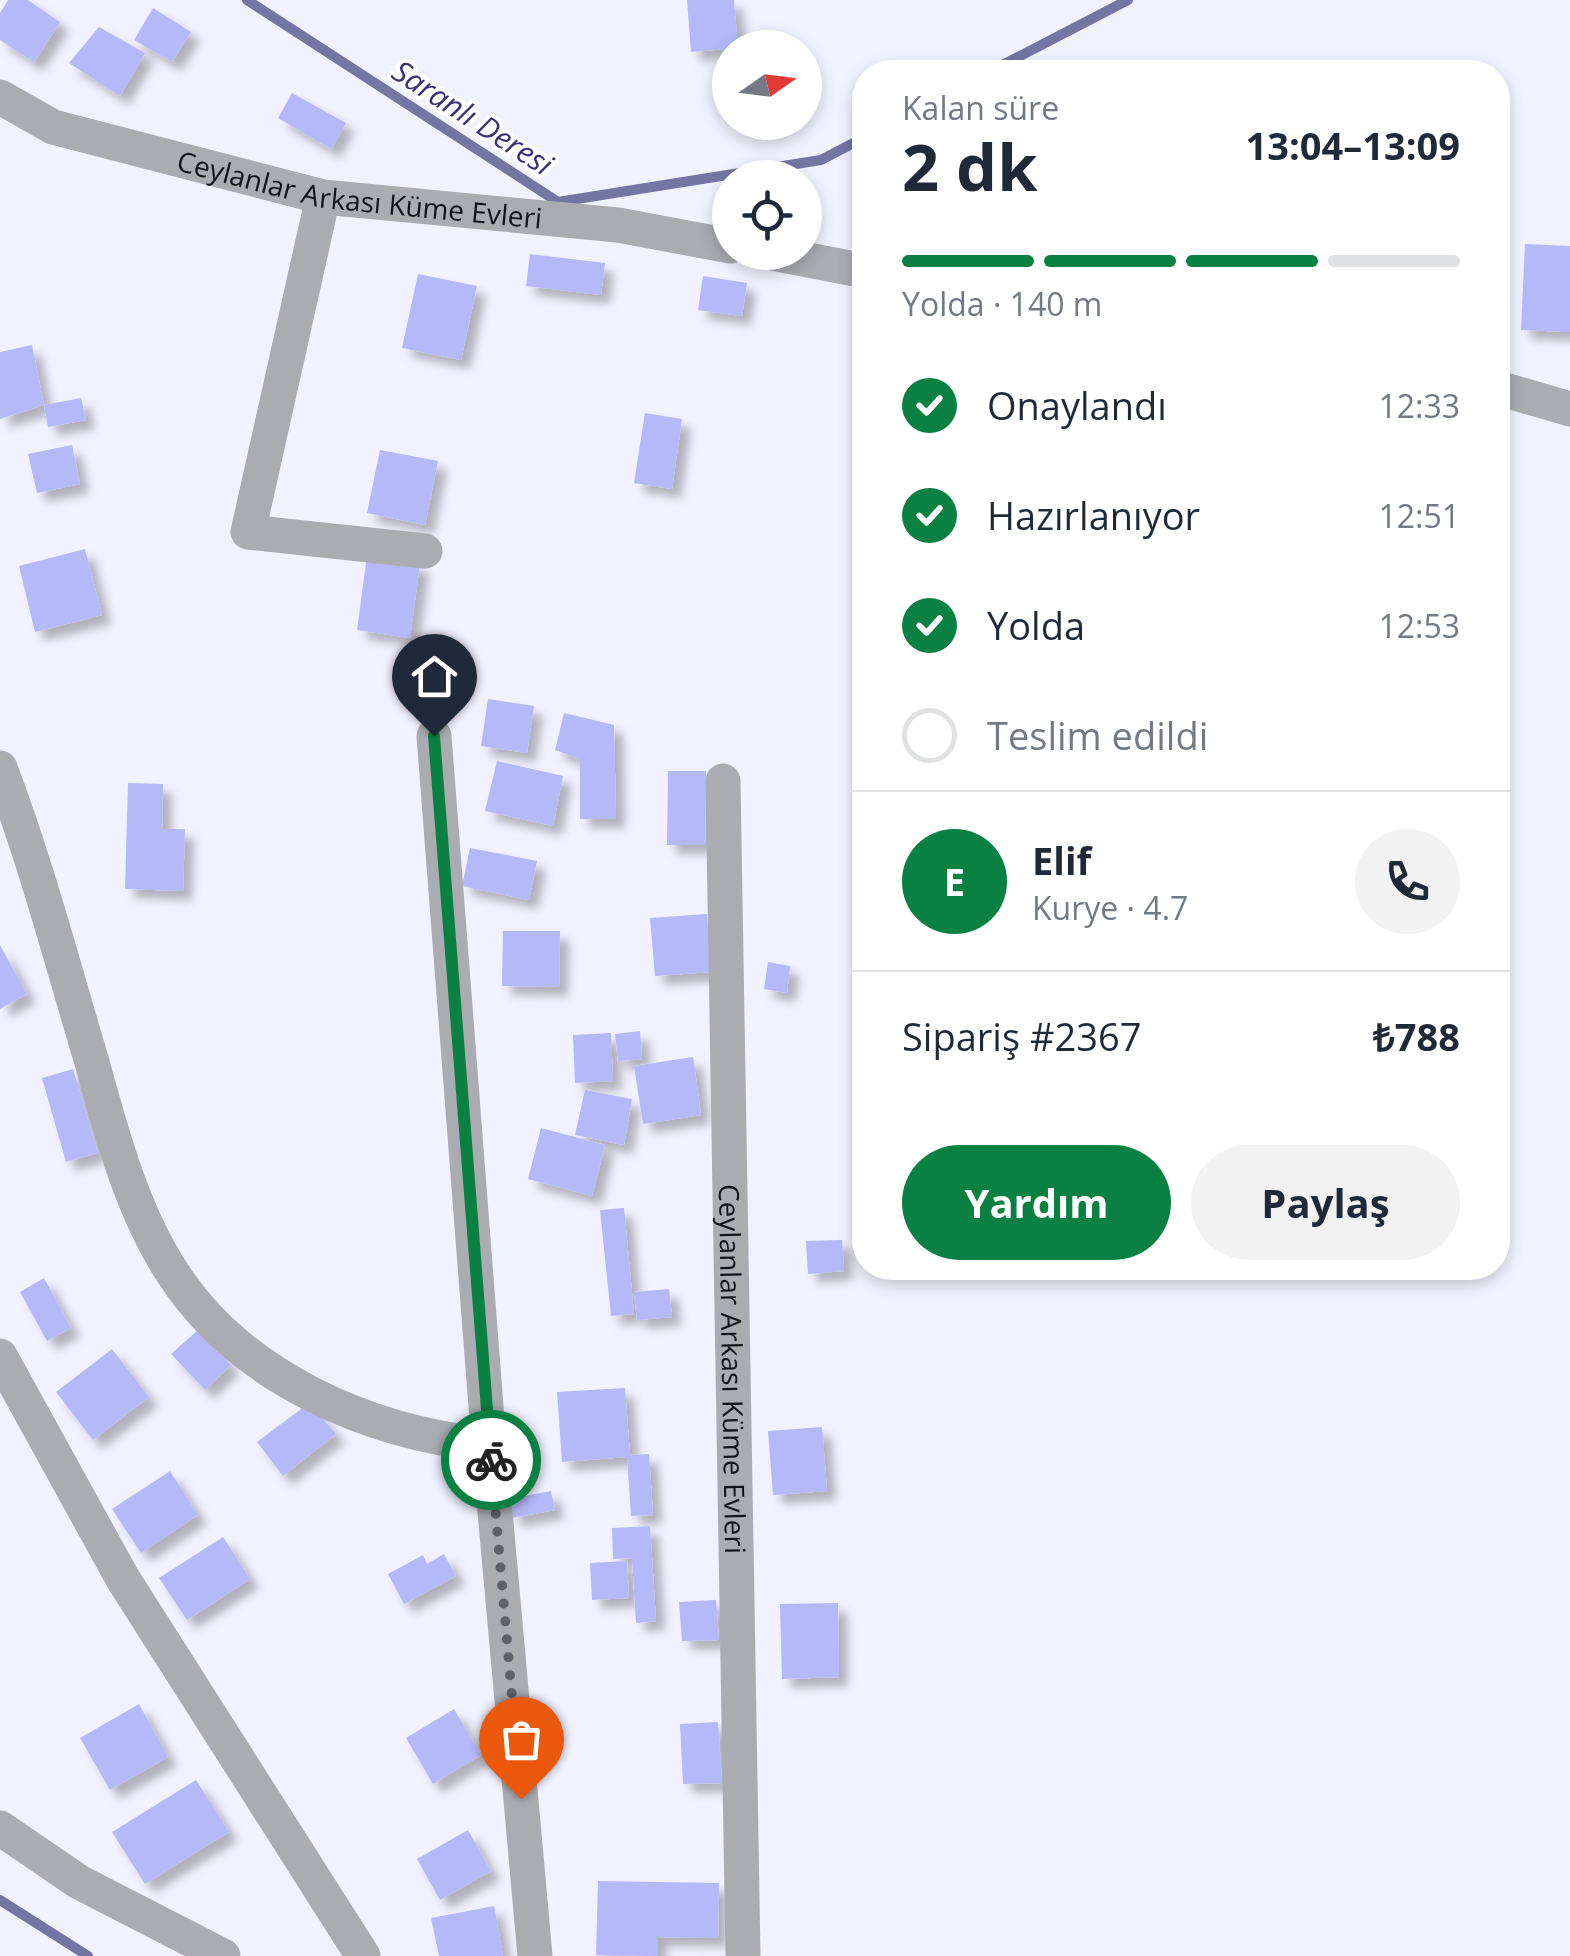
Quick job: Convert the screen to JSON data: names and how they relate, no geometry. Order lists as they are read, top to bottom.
{
  "streets": {
    "street": ["Ceylanlar Arkası Küme Evleri"]
  },
  "water": ["Saranlı Deresi"],
  "north": "right",
  "page": {
    "heading": ["2 dk", "Kalan süre", "13:04–13:09"],
    "panel": [
      "Elif",
      "Kurye · 4.7",
      "Sipariş #2367",
      "₺788"
    ],
    "bar": "Yolda · 140 m",
    "list": [
      ["Onaylandı", "12:33"],
      ["Hazırlanıyor", "12:51"],
      ["Yolda", "12:53"],
      "Teslim edildi"
    ],
    "round": "E",
    "buttons": ["Yardım", "Paylaş"]
  }
}
